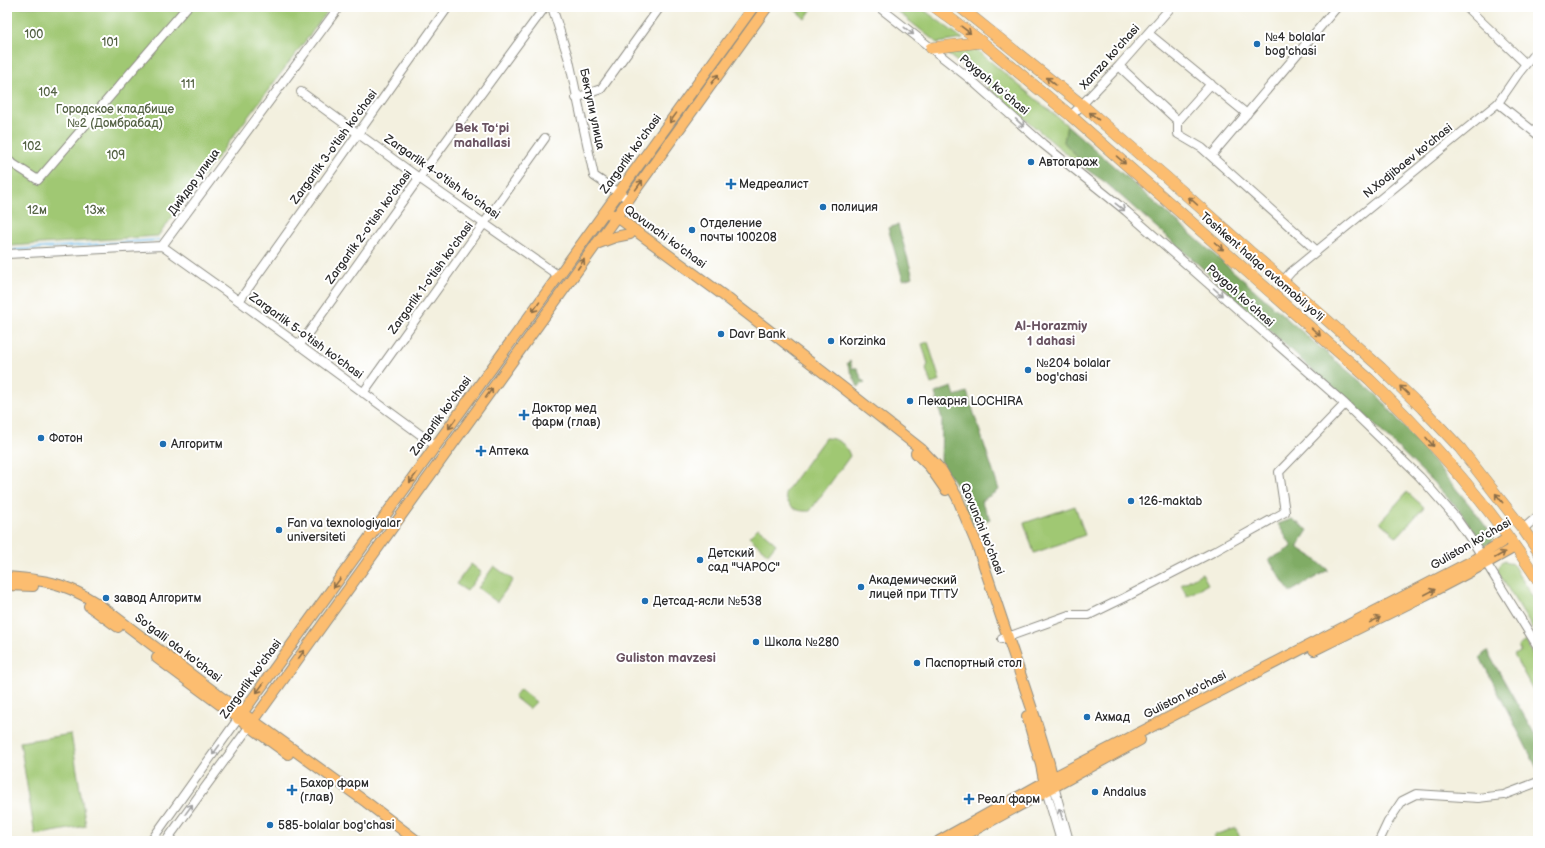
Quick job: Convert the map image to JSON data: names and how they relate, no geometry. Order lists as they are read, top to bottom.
{
  "streets": {
    "highway": ["Toshkent halqa avtomobil yo'li", "Guliston ko'chasi"],
    "main road": [
      "Zargarlik ko'chasi",
      "Zargarlik 4-o'tish ko'chasi",
      "Qovunchi ko'chasi",
      "So'galli ota ko'chasi"
    ],
    "street": [
      "Xamza ko'chasi",
      "Poygoh koʻchasi",
      "Бектупи улица",
      "Zargarlik 3-o'tish ko'chasi",
      "N.Xodjibaev ko'chasi",
      "Дийдор улица",
      "Zargarlik 2-o'tish ko'chasi",
      "Zargarlik 1-o'tish ko'chasi",
      "Zargarlik 5-o'tish ko'chasi"
    ]
  },
  "crossings": [
    ["Xamza ko'chasi", "Toshkent halqa avtomobil yo'li"],
    ["Poygoh koʻchasi", "Guliston ko'chasi"],
    ["Бектупи улица", "Zargarlik ko'chasi"],
    ["Zargarlik 3-o'tish ko'chasi", "Zargarlik 4-o'tish ko'chasi"],
    ["Zargarlik 3-o'tish ko'chasi", "Zargarlik 5-o'tish ko'chasi"],
    ["Zargarlik ko'chasi", "Zargarlik 4-o'tish ko'chasi"],
    ["Zargarlik ko'chasi", "Qovunchi ko'chasi"],
    ["Zargarlik ko'chasi", "Zargarlik 5-o'tish ko'chasi"],
    ["Zargarlik ko'chasi", "So'galli ota ko'chasi"],
    ["N.Xodjibaev ko'chasi", "Toshkent halqa avtomobil yo'li"],
    ["Zargarlik 4-o'tish ko'chasi", "Zargarlik 2-o'tish ko'chasi"],
    ["Zargarlik 4-o'tish ko'chasi", "Zargarlik 1-o'tish ko'chasi"],
    ["Дийдор улица", "Zargarlik 5-o'tish ko'chasi"],
    ["Zargarlik 2-o'tish ko'chasi", "Zargarlik 5-o'tish ko'chasi"],
    ["Qovunchi ko'chasi", "Guliston ko'chasi"],
    ["Toshkent halqa avtomobil yo'li", "Guliston ko'chasi"],
    ["Zargarlik 1-o'tish ko'chasi", "Zargarlik 5-o'tish ko'chasi"]
  ],
  "one_way": ["Poygoh koʻchasi"],
  "districts": ["Bek Toʻpi mahallasi", "Al-Horazmiy 1 dahasi", "Guliston mavzesi"],
  "parks": [
    "100",
    "101",
    "111",
    "104",
    "Городское кладбище №2 (Домбрабад)",
    "102",
    "109",
    "12м",
    "13ж"
  ],
  "places": {
    "other": [
      "№4 bolalar bog'chasi",
      "Автогараж",
      "полиция",
      "Отделение почты 100208",
      "Davr Bank",
      "Korzinka",
      "№204 bolalar bog'chasi",
      "Пекарня LOCHIRA",
      "Фотон",
      "Алгоритм",
      "126-maktab",
      "Fan va texnologiyalar universiteti",
      "Детский сад \"ЧАРОС\"",
      "Академический лицей при ТГТУ",
      "завод Алгоритм",
      "Детсад-ясли №538",
      "Школа №280",
      "Паспортный стол",
      "Ахмад",
      "Andalus",
      "585-bolalar bog'chasi"
    ],
    "health": [
      "Медреалист",
      "Доктор мед фарм (глав)",
      "Аптека",
      "Бахор фарм (глав)",
      "Реал фарм"
    ]
  }
}
